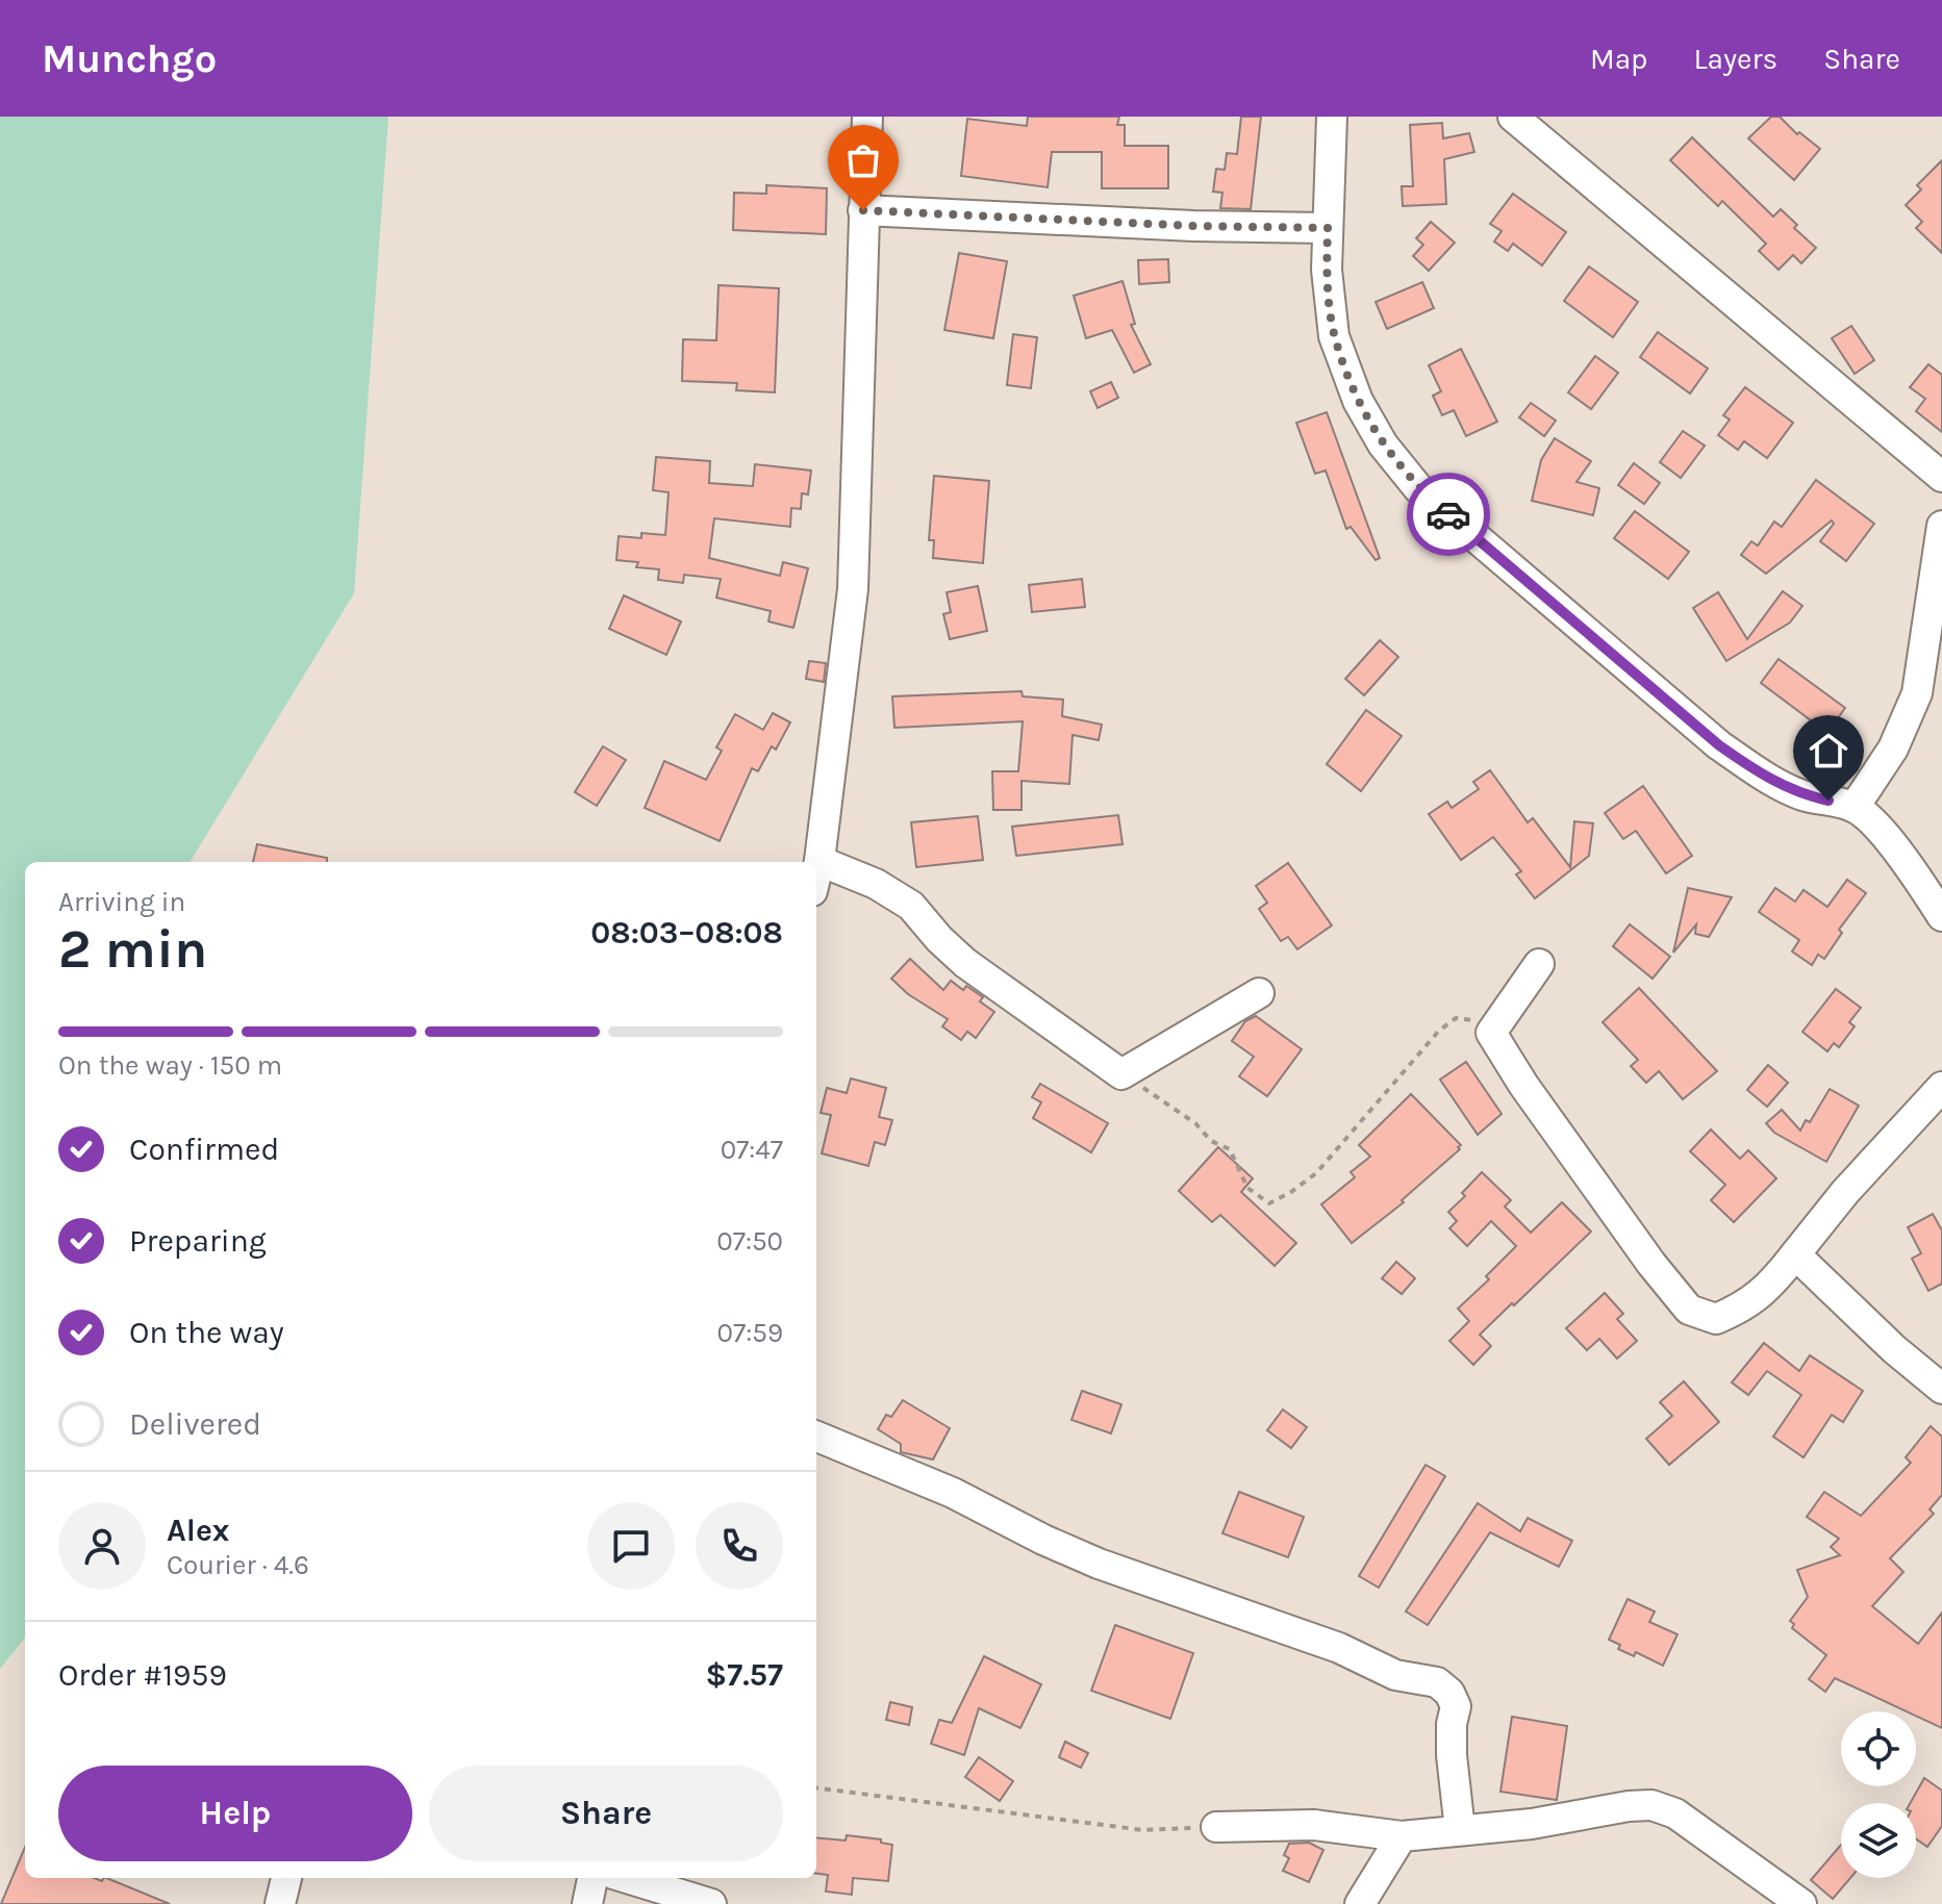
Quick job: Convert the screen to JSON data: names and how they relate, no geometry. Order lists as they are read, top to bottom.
{
  "page": {
    "header": "Munchgo",
    "nav": ["Map", "Layers", "Share"],
    "heading": ["2 min", "Arriving in", "08:03–08:08"],
    "panel": [
      "Alex",
      "Courier · 4.6",
      "Order #1959",
      "$7.57"
    ],
    "bar": "On the way · 150 m",
    "list": [
      ["Confirmed", "07:47"],
      ["Preparing", "07:50"],
      ["On the way", "07:59"],
      "Delivered"
    ],
    "buttons": ["Help", "Share"]
  }
}
